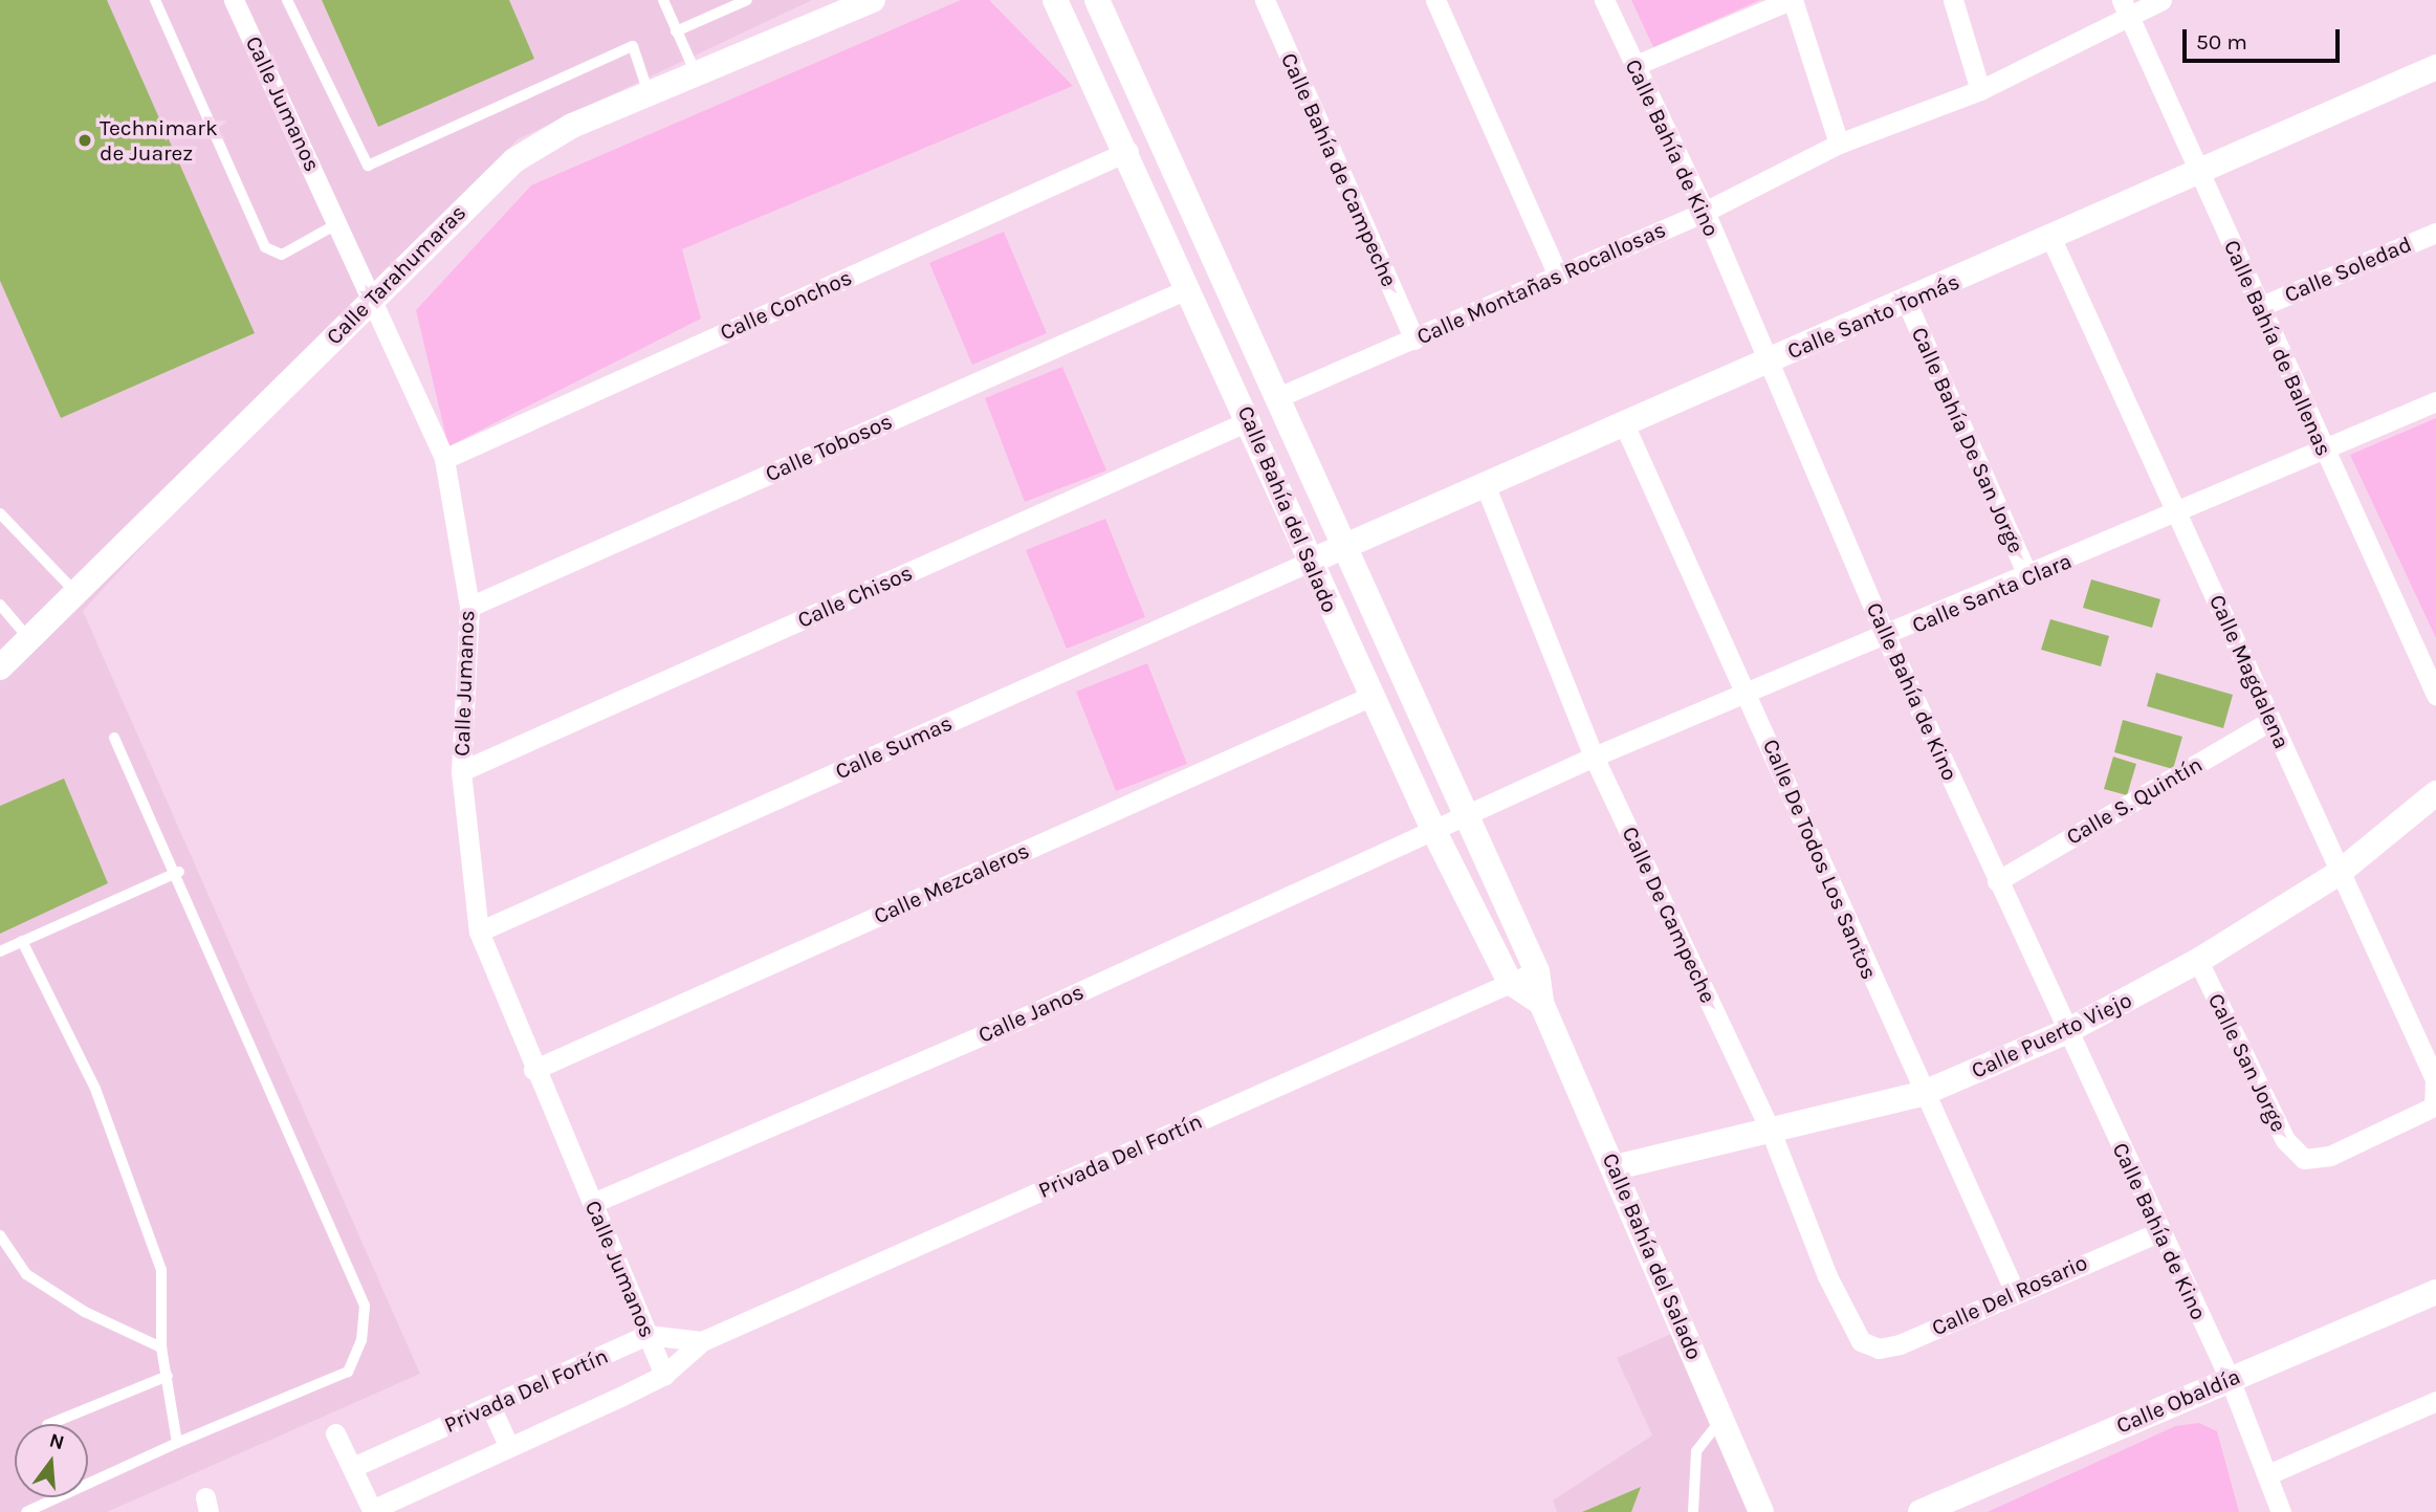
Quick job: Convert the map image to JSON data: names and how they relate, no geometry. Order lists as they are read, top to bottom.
{
  "streets": {
    "street": [
      "Calle Jumanos",
      "Calle Bahía de Kino",
      "Calle Bahía de Campeche",
      "Calle Soledad",
      "Calle Tarahumaras",
      "Calle Montañas Rocallosas",
      "Calle Conchos",
      "Calle Santo Tomás",
      "Calle Bahía de Ballenas",
      "Calle Bahía De San Jorge",
      "Calle Tobosos",
      "Calle Bahía del Salado",
      "Calle Santa Clara",
      "Calle Chisos",
      "Calle Magdalena",
      "Calle Sumas",
      "Calle S. Quintín",
      "Calle De Todos Los Santos",
      "Calle Mezcaleros",
      "Calle De Campeche",
      "Calle Janos",
      "Calle Puerto Viejo",
      "Calle San Jorge",
      "Privada Del Fortín",
      "Calle Del Rosario",
      "Calle Obaldía"
    ]
  },
  "crossings": [
    ["Calle Jumanos", "Calle Tarahumaras"],
    ["Calle Jumanos", "Calle Conchos"],
    ["Calle Jumanos", "Calle Tobosos"],
    ["Calle Jumanos", "Calle Chisos"],
    ["Calle Jumanos", "Calle Sumas"],
    ["Calle Jumanos", "Calle Mezcaleros"],
    ["Calle Jumanos", "Calle Janos"],
    ["Calle Jumanos", "Privada Del Fortín"],
    ["Calle Bahía de Kino", "Calle Montañas Rocallosas"],
    ["Calle Bahía de Kino", "Calle Santo Tomás"],
    ["Calle Bahía de Kino", "Calle Santa Clara"],
    ["Calle Bahía de Kino", "Calle S. Quintín"],
    ["Calle Bahía de Kino", "Calle Puerto Viejo"],
    ["Calle Bahía de Kino", "Calle Del Rosario"],
    ["Calle Bahía de Kino", "Calle Obaldía"],
    ["Calle Bahía de Campeche", "Calle Montañas Rocallosas"],
    ["Calle Soledad", "Calle Bahía de Ballenas"],
    ["Calle Montañas Rocallosas", "Calle Bahía de Ballenas"],
    ["Calle Montañas Rocallosas", "Calle Bahía del Salado"],
    ["Calle Conchos", "Calle Bahía del Salado"],
    ["Calle Santo Tomás", "Calle Bahía de Ballenas"],
    ["Calle Santo Tomás", "Calle Bahía De San Jorge"],
    ["Calle Santo Tomás", "Calle Bahía del Salado"],
    ["Calle Santo Tomás", "Calle Magdalena"],
    ["Calle Santo Tomás", "Calle Sumas"],
    ["Calle Santo Tomás", "Calle De Todos Los Santos"],
    ["Calle Santo Tomás", "Calle De Campeche"],
    ["Calle Bahía de Ballenas", "Calle Santa Clara"],
    ["Calle Bahía De San Jorge", "Calle Santa Clara"],
    ["Calle Tobosos", "Calle Bahía del Salado"],
    ["Calle Bahía del Salado", "Calle Santa Clara"],
    ["Calle Bahía del Salado", "Calle Chisos"],
    ["Calle Bahía del Salado", "Calle Sumas"],
    ["Calle Bahía del Salado", "Calle Mezcaleros"],
    ["Calle Bahía del Salado", "Calle Janos"],
    ["Calle Bahía del Salado", "Calle Puerto Viejo"],
    ["Calle Bahía del Salado", "Privada Del Fortín"],
    ["Calle Santa Clara", "Calle Magdalena"],
    ["Calle Santa Clara", "Calle De Todos Los Santos"],
    ["Calle Santa Clara", "Calle De Campeche"],
    ["Calle Santa Clara", "Calle Janos"],
    ["Calle Magdalena", "Calle S. Quintín"],
    ["Calle Magdalena", "Calle Puerto Viejo"],
    ["Calle Magdalena", "Calle San Jorge"],
    ["Calle De Todos Los Santos", "Calle Puerto Viejo"],
    ["Calle De Todos Los Santos", "Calle Del Rosario"],
    ["Calle De Campeche", "Calle Puerto Viejo"],
    ["Calle De Campeche", "Calle Del Rosario"],
    ["Calle Puerto Viejo", "Calle San Jorge"]
  ],
  "places": ["Technimark de Juarez"],
  "scale_bar": "50 m",
  "north": "top"
}
